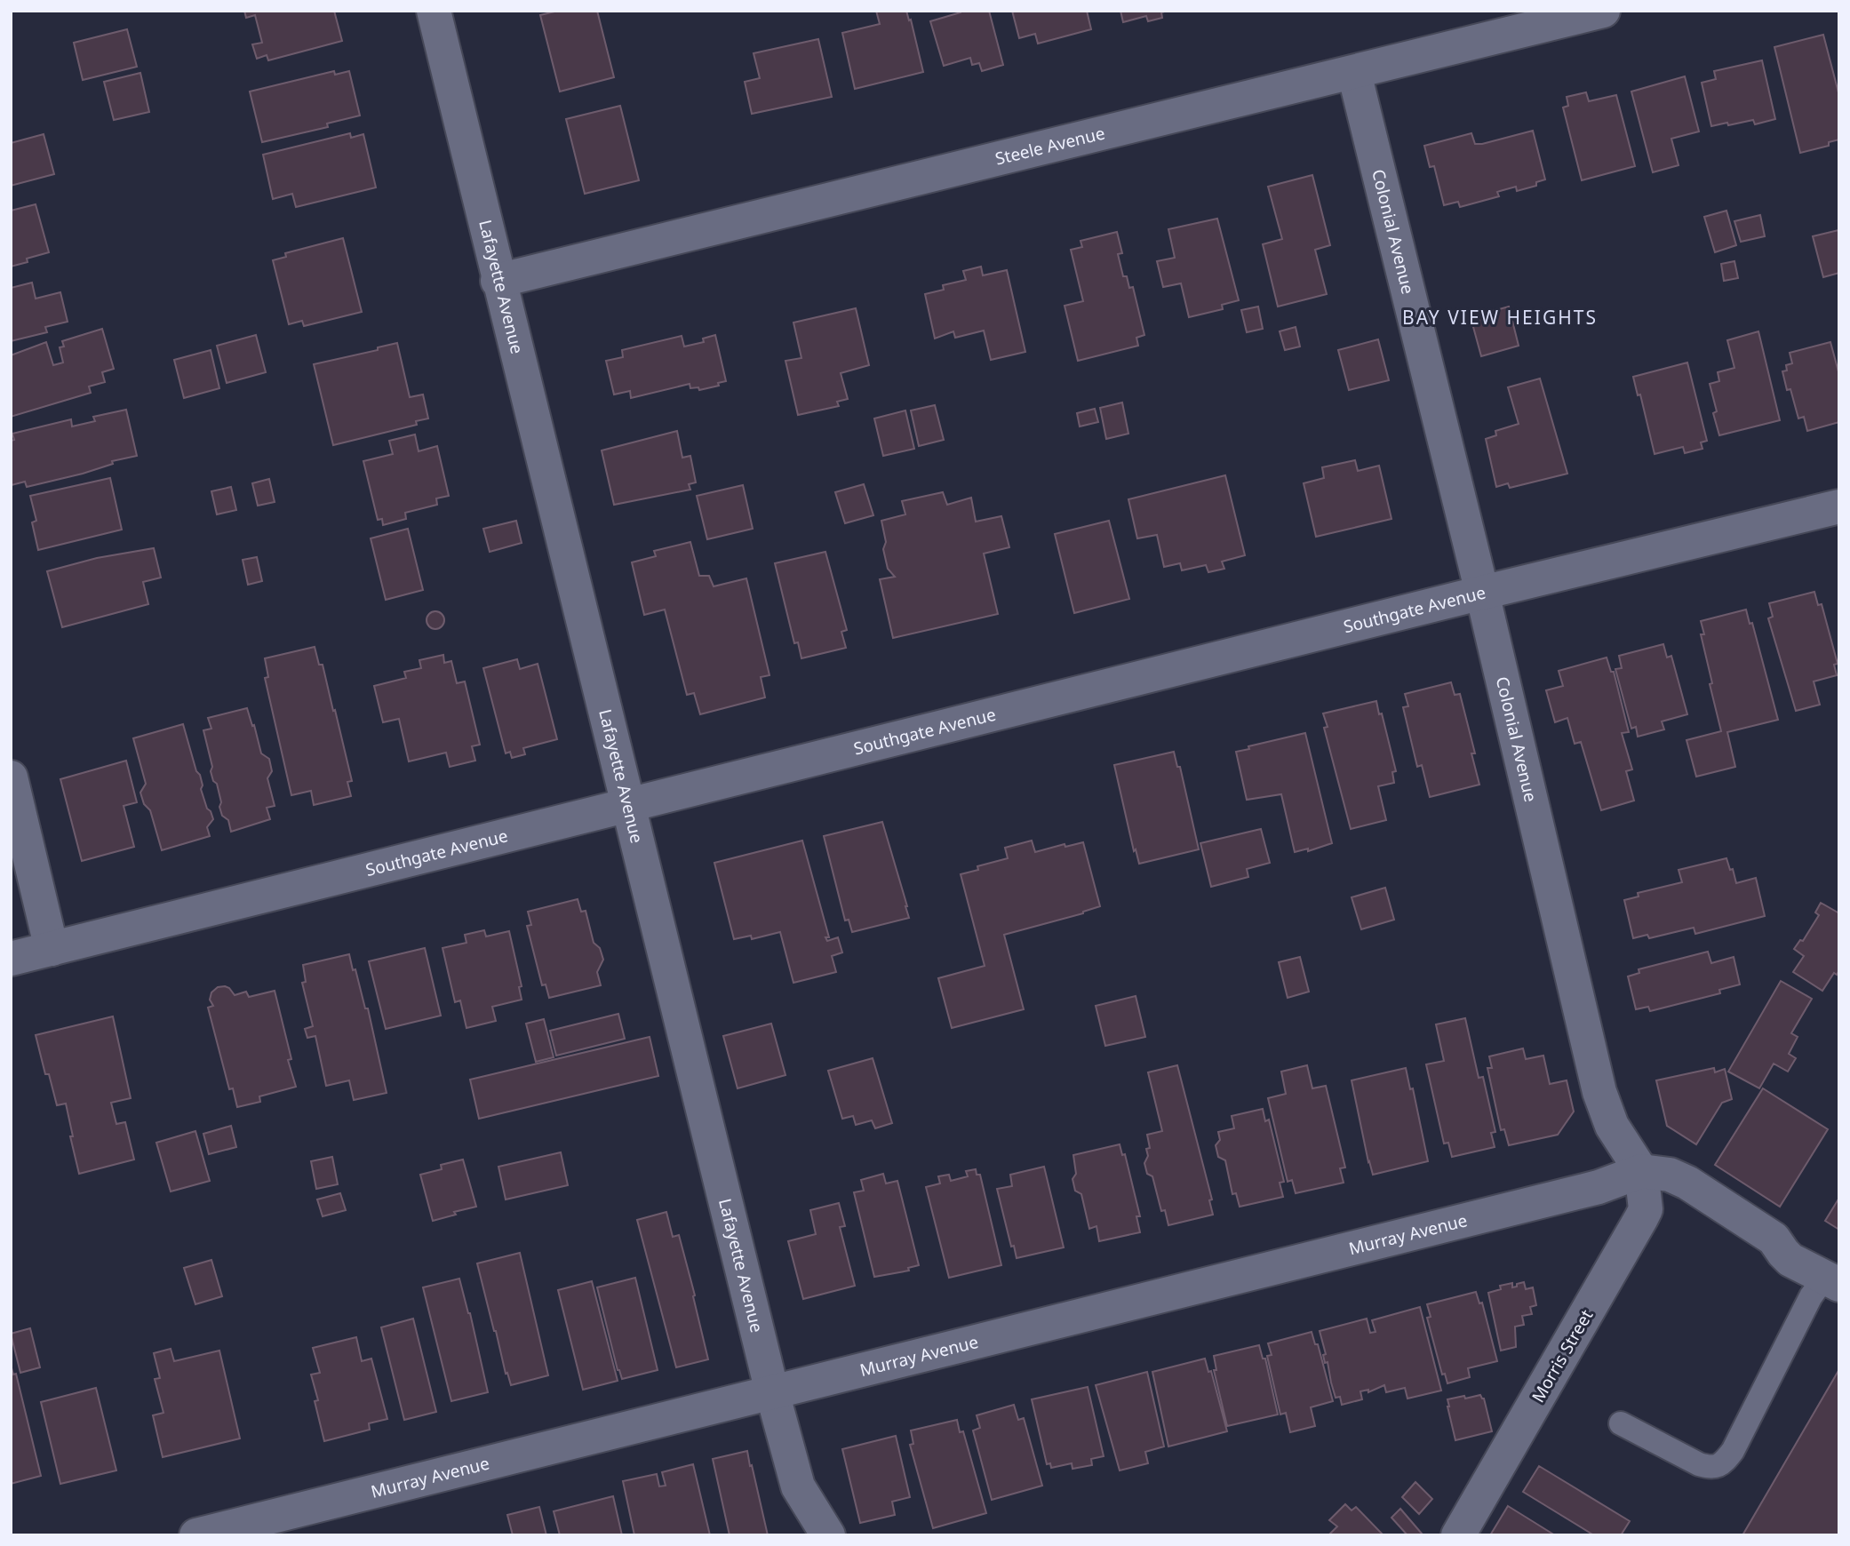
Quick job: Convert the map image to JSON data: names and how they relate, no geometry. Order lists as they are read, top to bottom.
{
  "streets": {
    "street": [
      "Steele Avenue",
      "Colonial Avenue",
      "Lafayette Avenue",
      "Southgate Avenue",
      "Murray Avenue",
      "Morris Street"
    ]
  },
  "crossings": [
    ["Steele Avenue", "Colonial Avenue"],
    ["Steele Avenue", "Lafayette Avenue"],
    ["Colonial Avenue", "Southgate Avenue"],
    ["Colonial Avenue", "Murray Avenue"],
    ["Colonial Avenue", "Morris Street"],
    ["Lafayette Avenue", "Southgate Avenue"],
    ["Lafayette Avenue", "Murray Avenue"],
    ["Murray Avenue", "Morris Street"]
  ],
  "districts": ["BAY VIEW HEIGHTS"]
}
